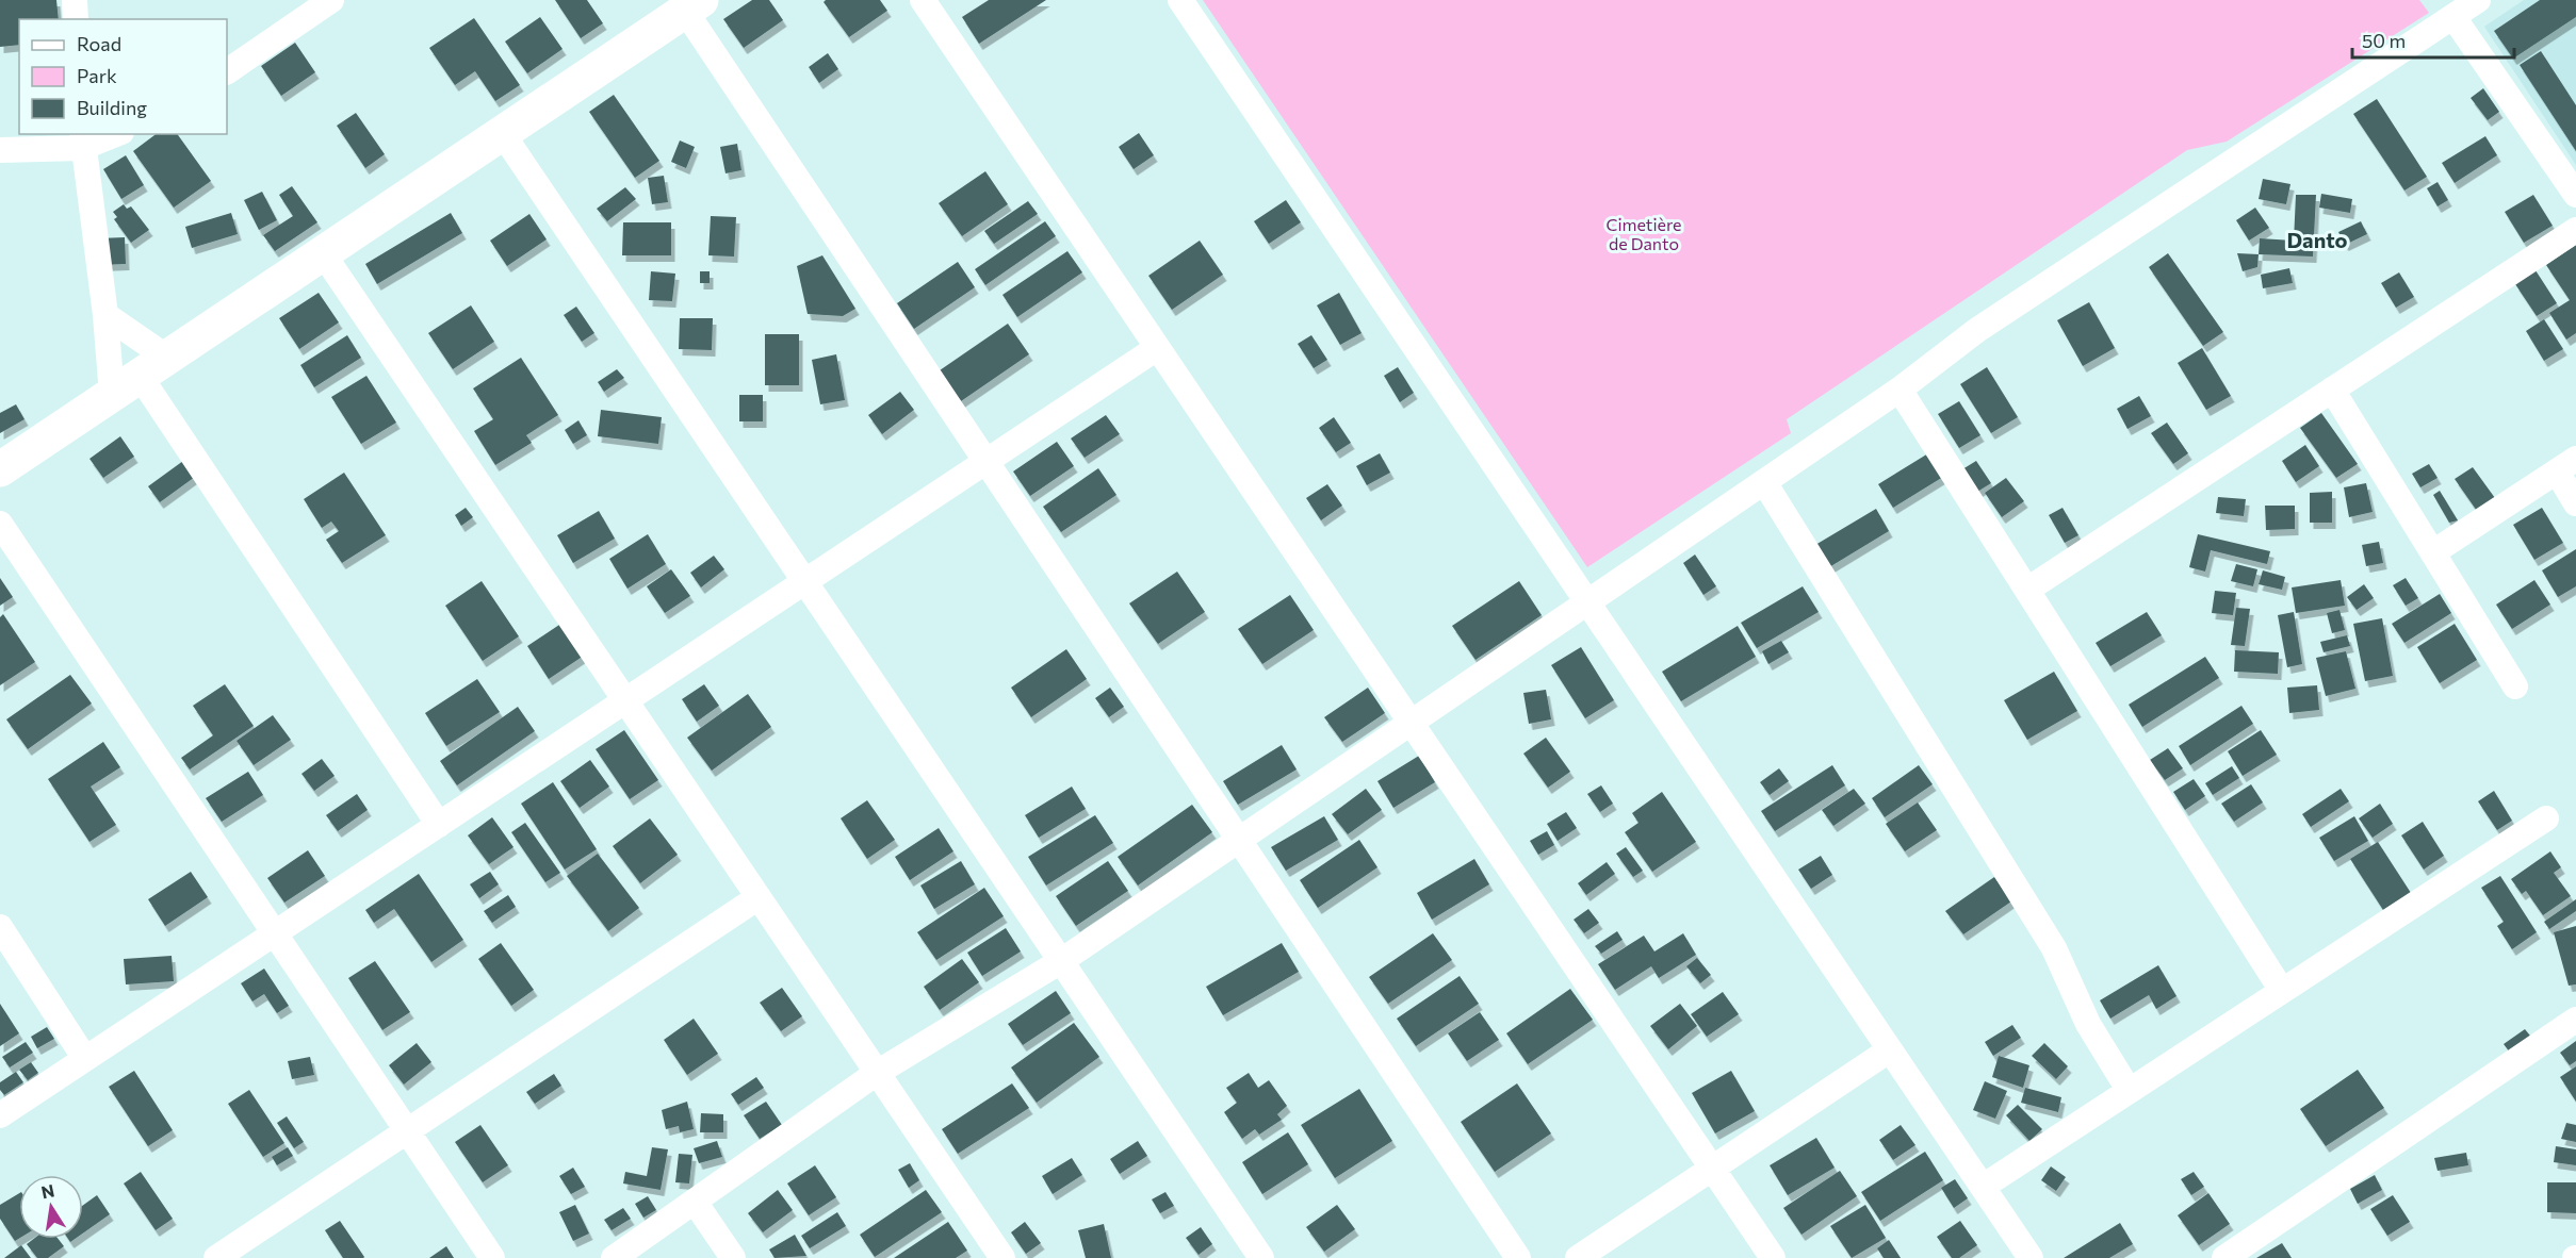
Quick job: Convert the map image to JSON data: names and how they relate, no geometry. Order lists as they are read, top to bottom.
{
  "districts": ["Danto"],
  "parks": ["Cimetière de Danto"],
  "legend": ["Road", "Park", "Building"],
  "scale_bar": "50 m",
  "north": "top"
}
